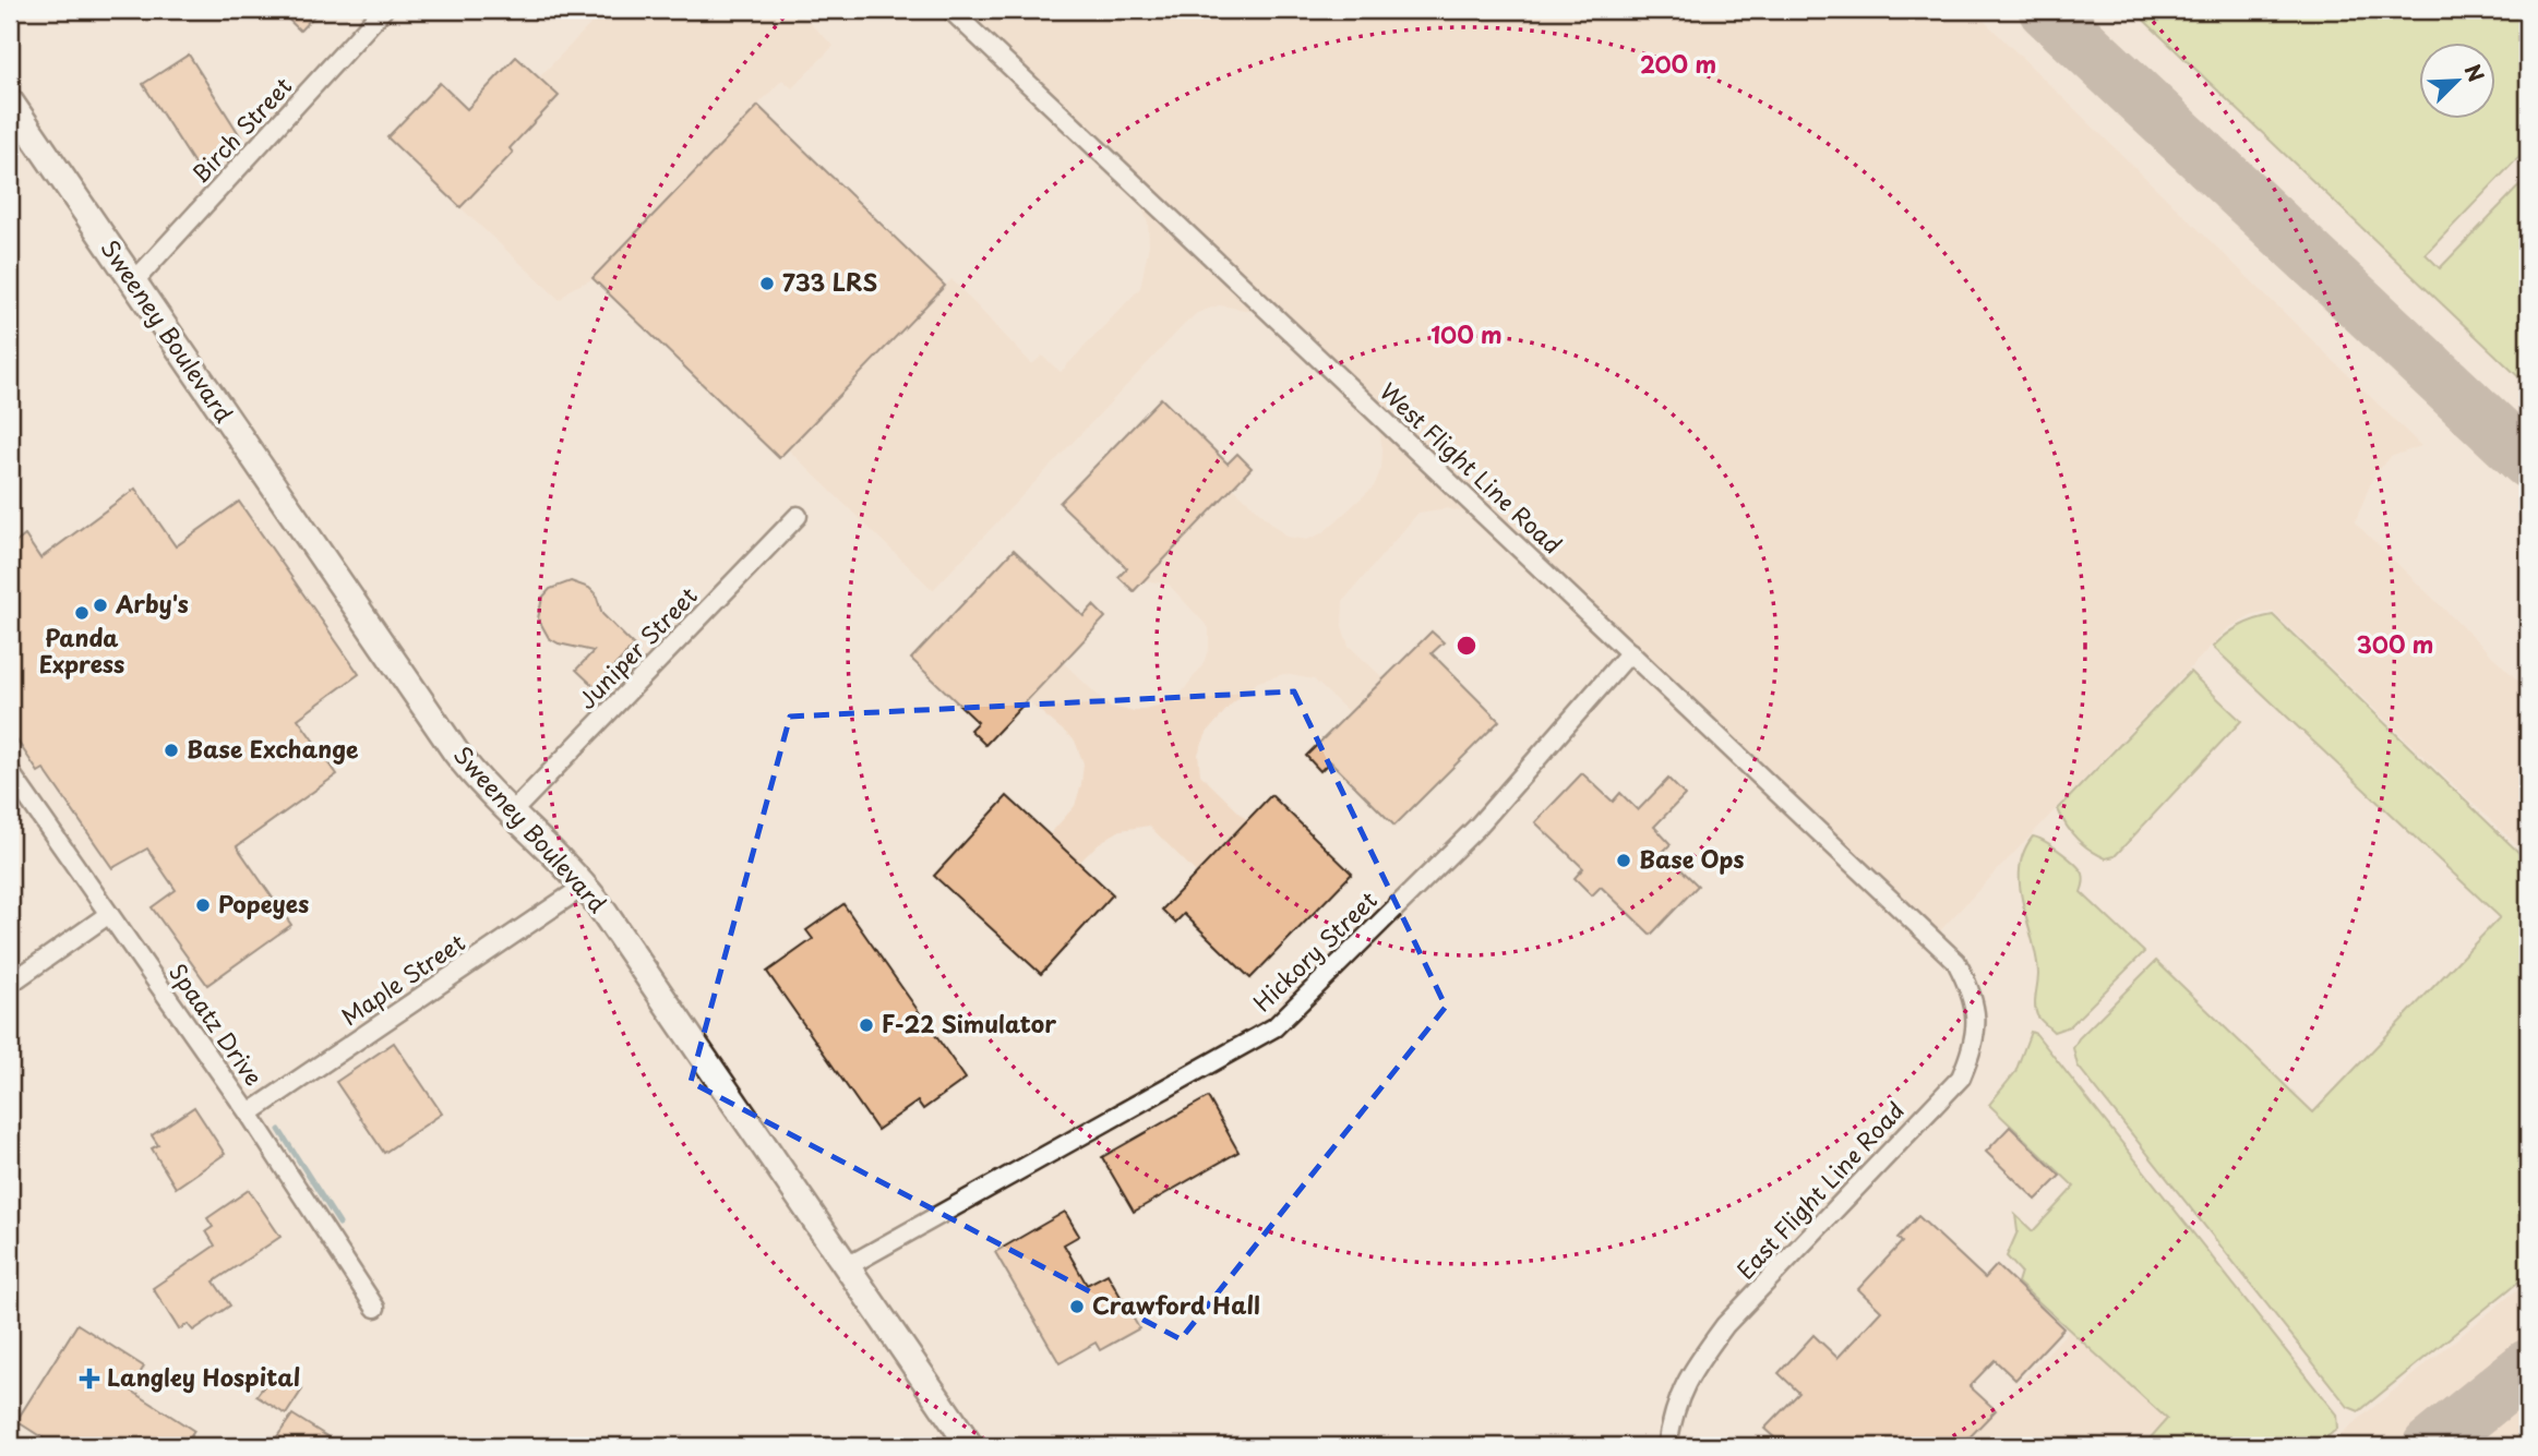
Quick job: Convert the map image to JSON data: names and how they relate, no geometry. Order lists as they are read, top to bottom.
{
  "streets": {
    "main road": ["Sweeney Boulevard"],
    "street": [
      "Birch Street",
      "West Flight Line Road",
      "Juniper Street",
      "Hickory Street",
      "Maple Street",
      "Spaatz Drive",
      "East Flight Line Road"
    ]
  },
  "crossings": [
    ["Birch Street", "Sweeney Boulevard"],
    ["Sweeney Boulevard", "Juniper Street"],
    ["Sweeney Boulevard", "Hickory Street"],
    ["Sweeney Boulevard", "Maple Street"],
    ["West Flight Line Road", "Hickory Street"],
    ["West Flight Line Road", "East Flight Line Road"],
    ["Maple Street", "Spaatz Drive"]
  ],
  "places": {
    "other": [
      "733 LRS",
      "Arby's",
      "Panda Express",
      "Base Exchange",
      "Base Ops",
      "Popeyes",
      "F-22 Simulator",
      "Crawford Hall"
    ],
    "health": ["Langley Hospital"]
  },
  "north": "top right",
  "rings": ["200 m", "100 m", "300 m"]
}
